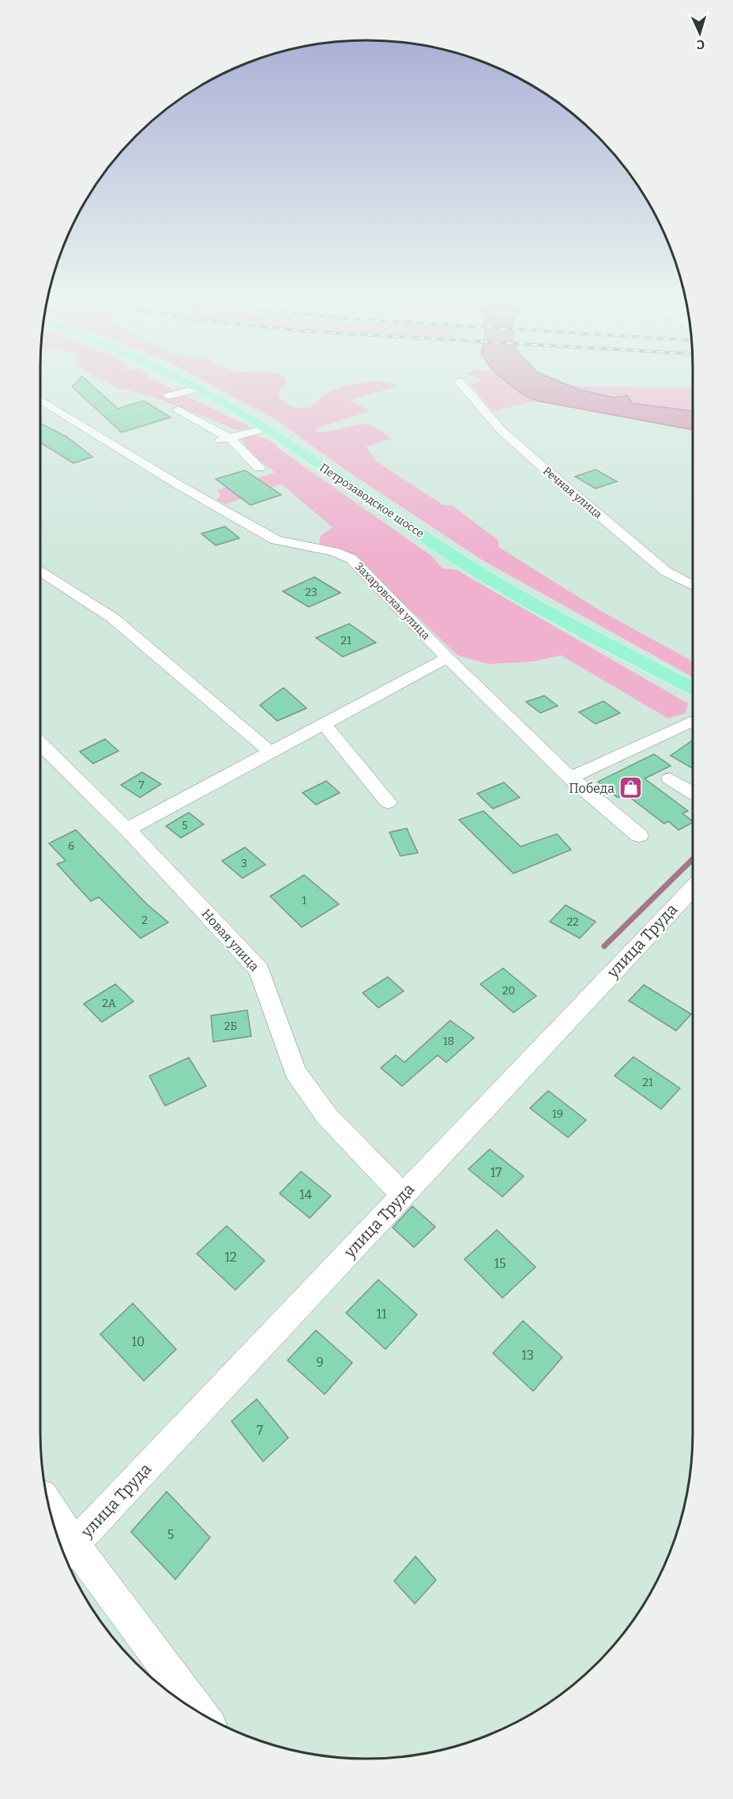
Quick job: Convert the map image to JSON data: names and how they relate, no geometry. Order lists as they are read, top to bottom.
{
  "streets": {
    "main road": ["Петрозаводское шоссе"],
    "street": [
      "Речная улица",
      "Захаровская улица",
      "Новая улица",
      "улица Труда"
    ]
  },
  "crossings": [
    ["Новая улица", "улица Труда"]
  ],
  "places": {
    "shop": ["Победа"]
  },
  "house_numbers": [
    "23",
    "21",
    "7",
    "5",
    "6",
    "3",
    "1",
    "2",
    "22",
    "20",
    "2А",
    "2Б",
    "18",
    "21",
    "19",
    "17",
    "14",
    "12",
    "15",
    "11",
    "10",
    "13",
    "9",
    "7",
    "5"
  ],
  "north": "bottom"
}
